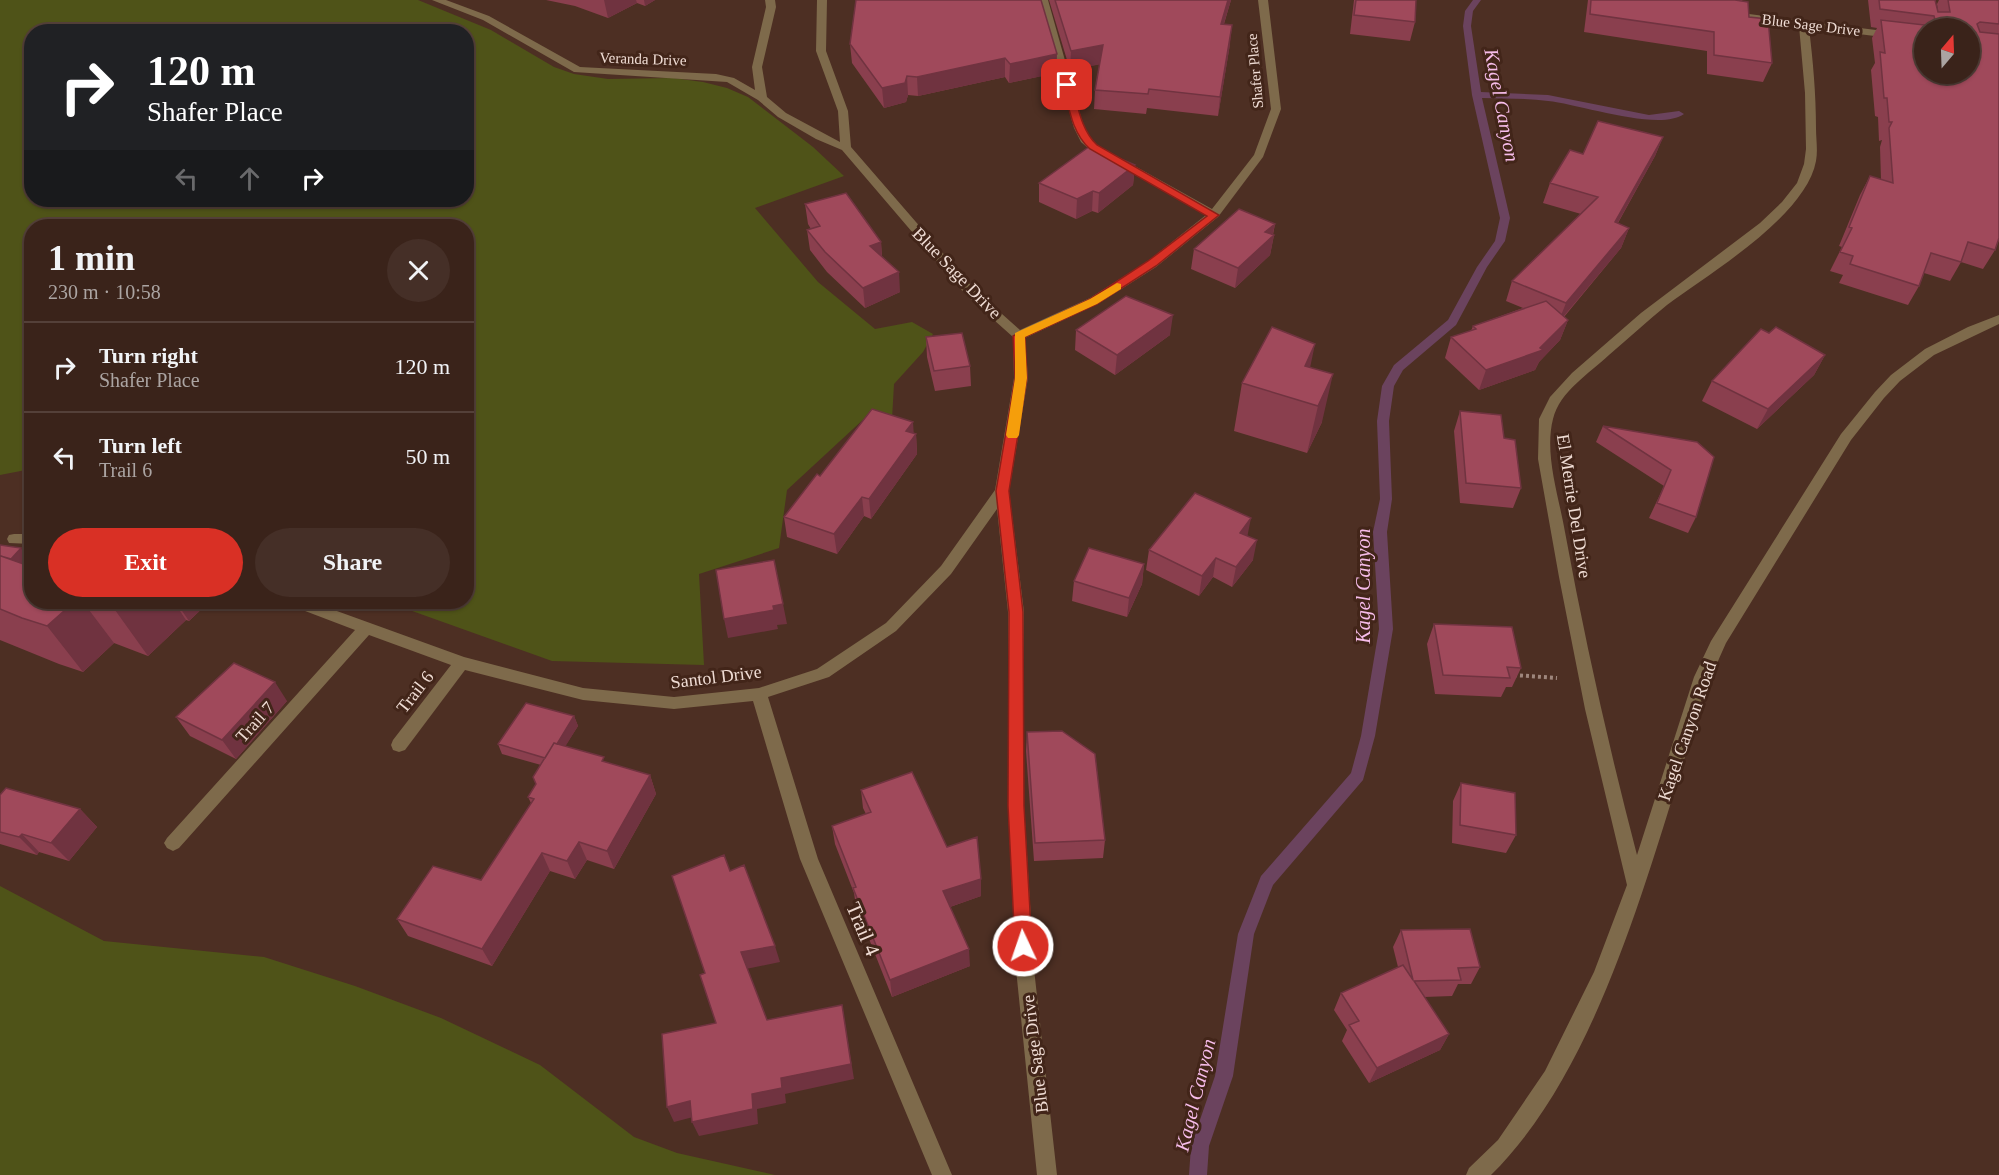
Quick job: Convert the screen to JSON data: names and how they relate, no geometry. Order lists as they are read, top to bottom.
{
  "streets": {
    "street": [
      "Blue Sage Drive",
      "Veranda Drive",
      "Shafer Place",
      "El Merrie Del Drive",
      "Santol Drive",
      "Trail 6",
      "Trail 7",
      "Kagel Canyon Road",
      "Trail 4"
    ]
  },
  "crossings": [
    ["Blue Sage Drive", "Veranda Drive"],
    ["Blue Sage Drive", "Shafer Place"],
    ["Blue Sage Drive", "El Merrie Del Drive"],
    ["Blue Sage Drive", "Santol Drive"],
    ["El Merrie Del Drive", "Kagel Canyon Road"],
    ["Santol Drive", "Trail 6"],
    ["Santol Drive", "Trail 7"],
    ["Santol Drive", "Trail 4"]
  ],
  "water": ["Kagel Canyon"],
  "north": "top",
  "page": {
    "turn": ["120 m", "Shafer Place"],
    "heading": ["1 min", "230 m · 10:58"],
    "list": [
      {
        "name": "Turn right",
        "note": "Shafer Place",
        "value": "120 m"
      },
      {
        "name": "Turn left",
        "note": "Trail 6",
        "value": "50 m"
      }
    ],
    "buttons": ["Exit", "Share"]
  }
}
